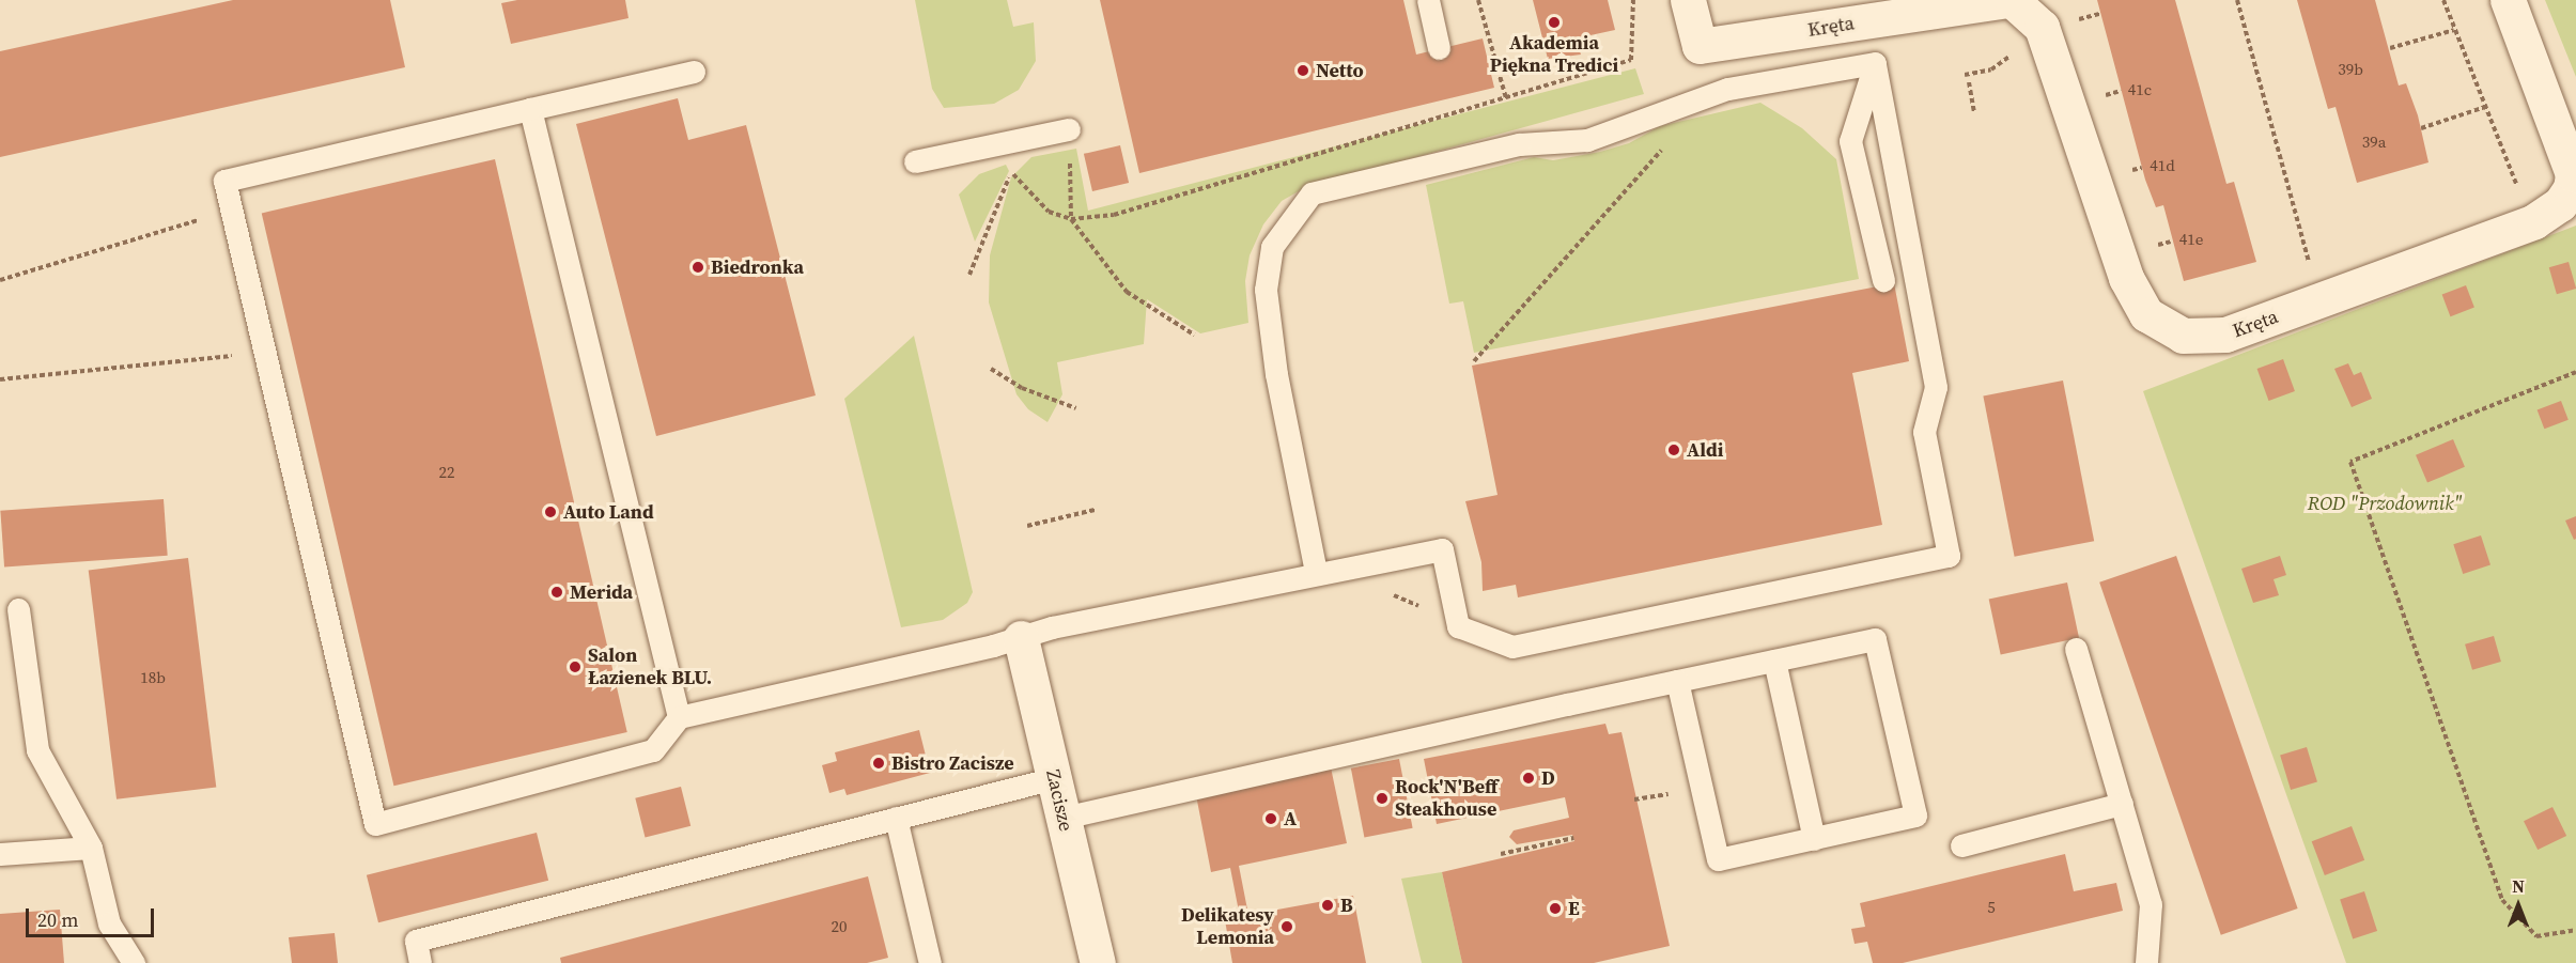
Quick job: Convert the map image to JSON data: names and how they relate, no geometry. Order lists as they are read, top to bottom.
{
  "streets": {
    "street": ["Kręta", "Zacisze"]
  },
  "parks": ["ROD \"Przodownik\""],
  "places": [
    "Akademia Piękna Tredici",
    "Netto",
    "Biedronka",
    "Aldi",
    "Auto Land",
    "Merida",
    "Salon Łazienek BLU.",
    "Bistro Zacisze",
    "D",
    "Rock'N'Beff Steakhouse",
    "A",
    "B",
    "E",
    "Delikatesy Lemonia"
  ],
  "house_numbers": [
    "39b",
    "41c",
    "39a",
    "41d",
    "41e",
    "22",
    "18b",
    "5",
    "20"
  ],
  "scale_bar": "20 m",
  "north": "top"
}
